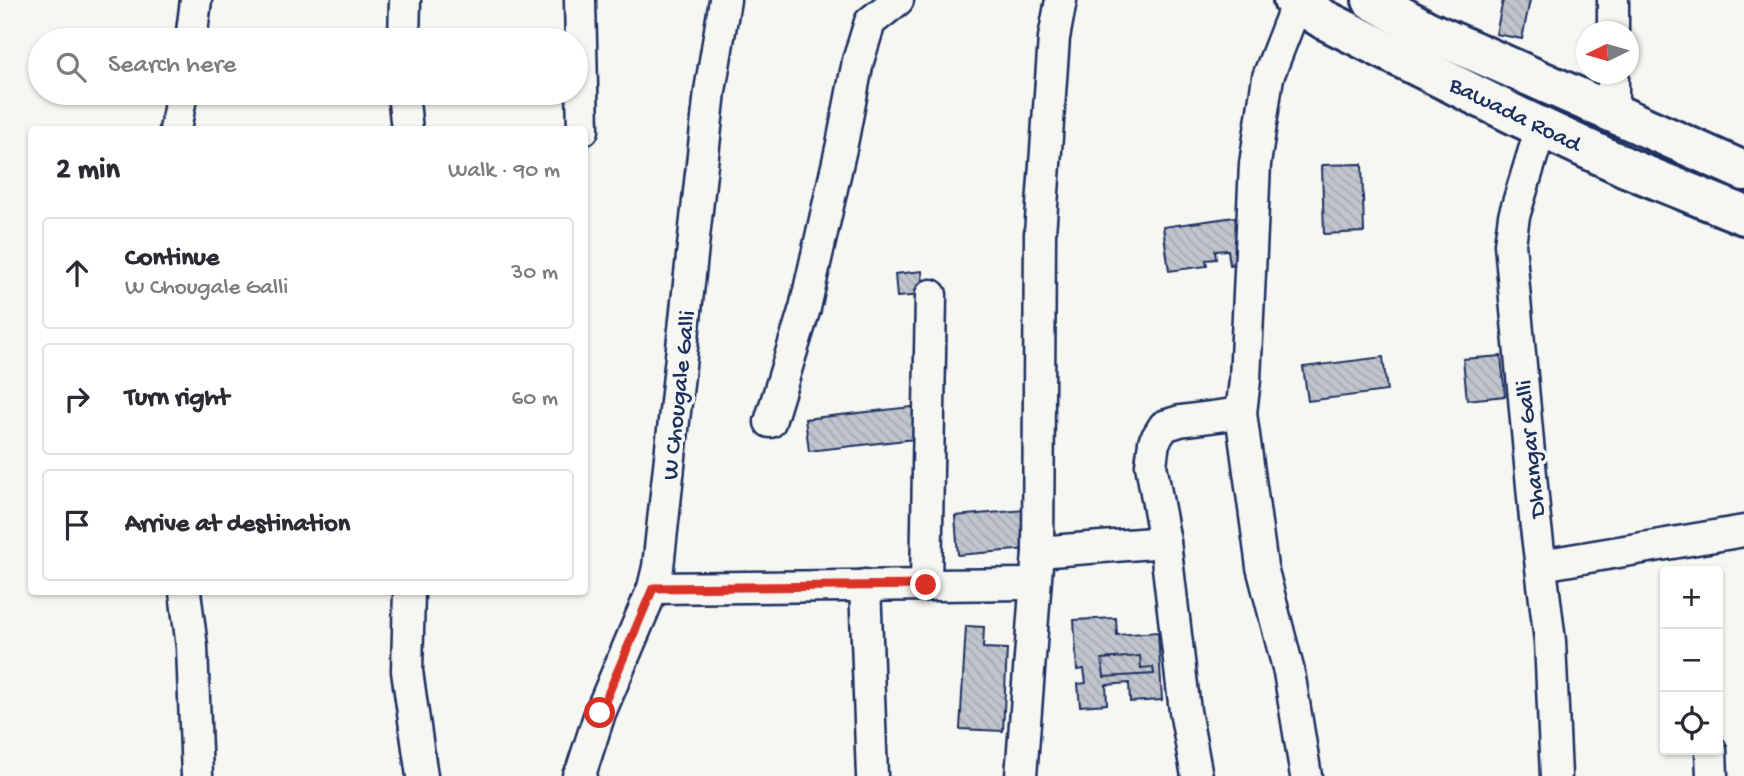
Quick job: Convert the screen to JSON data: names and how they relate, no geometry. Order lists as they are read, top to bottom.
{
  "streets": {
    "main road": ["Bawada Road"],
    "street": ["W Chougale Galli", "Dhangar Galli"]
  },
  "crossings": [
    ["Bawada Road", "Dhangar Galli"]
  ],
  "north": "left",
  "page": {
    "search": "Search here",
    "heading": ["2 min", "Walk · 90 m"],
    "list": [
      ["Continue", "W Chougale Galli", "30 m"],
      ["Turn right", "60 m"],
      "Arrive at destination"
    ],
    "map_buttons": ["+", "−"]
  }
}
